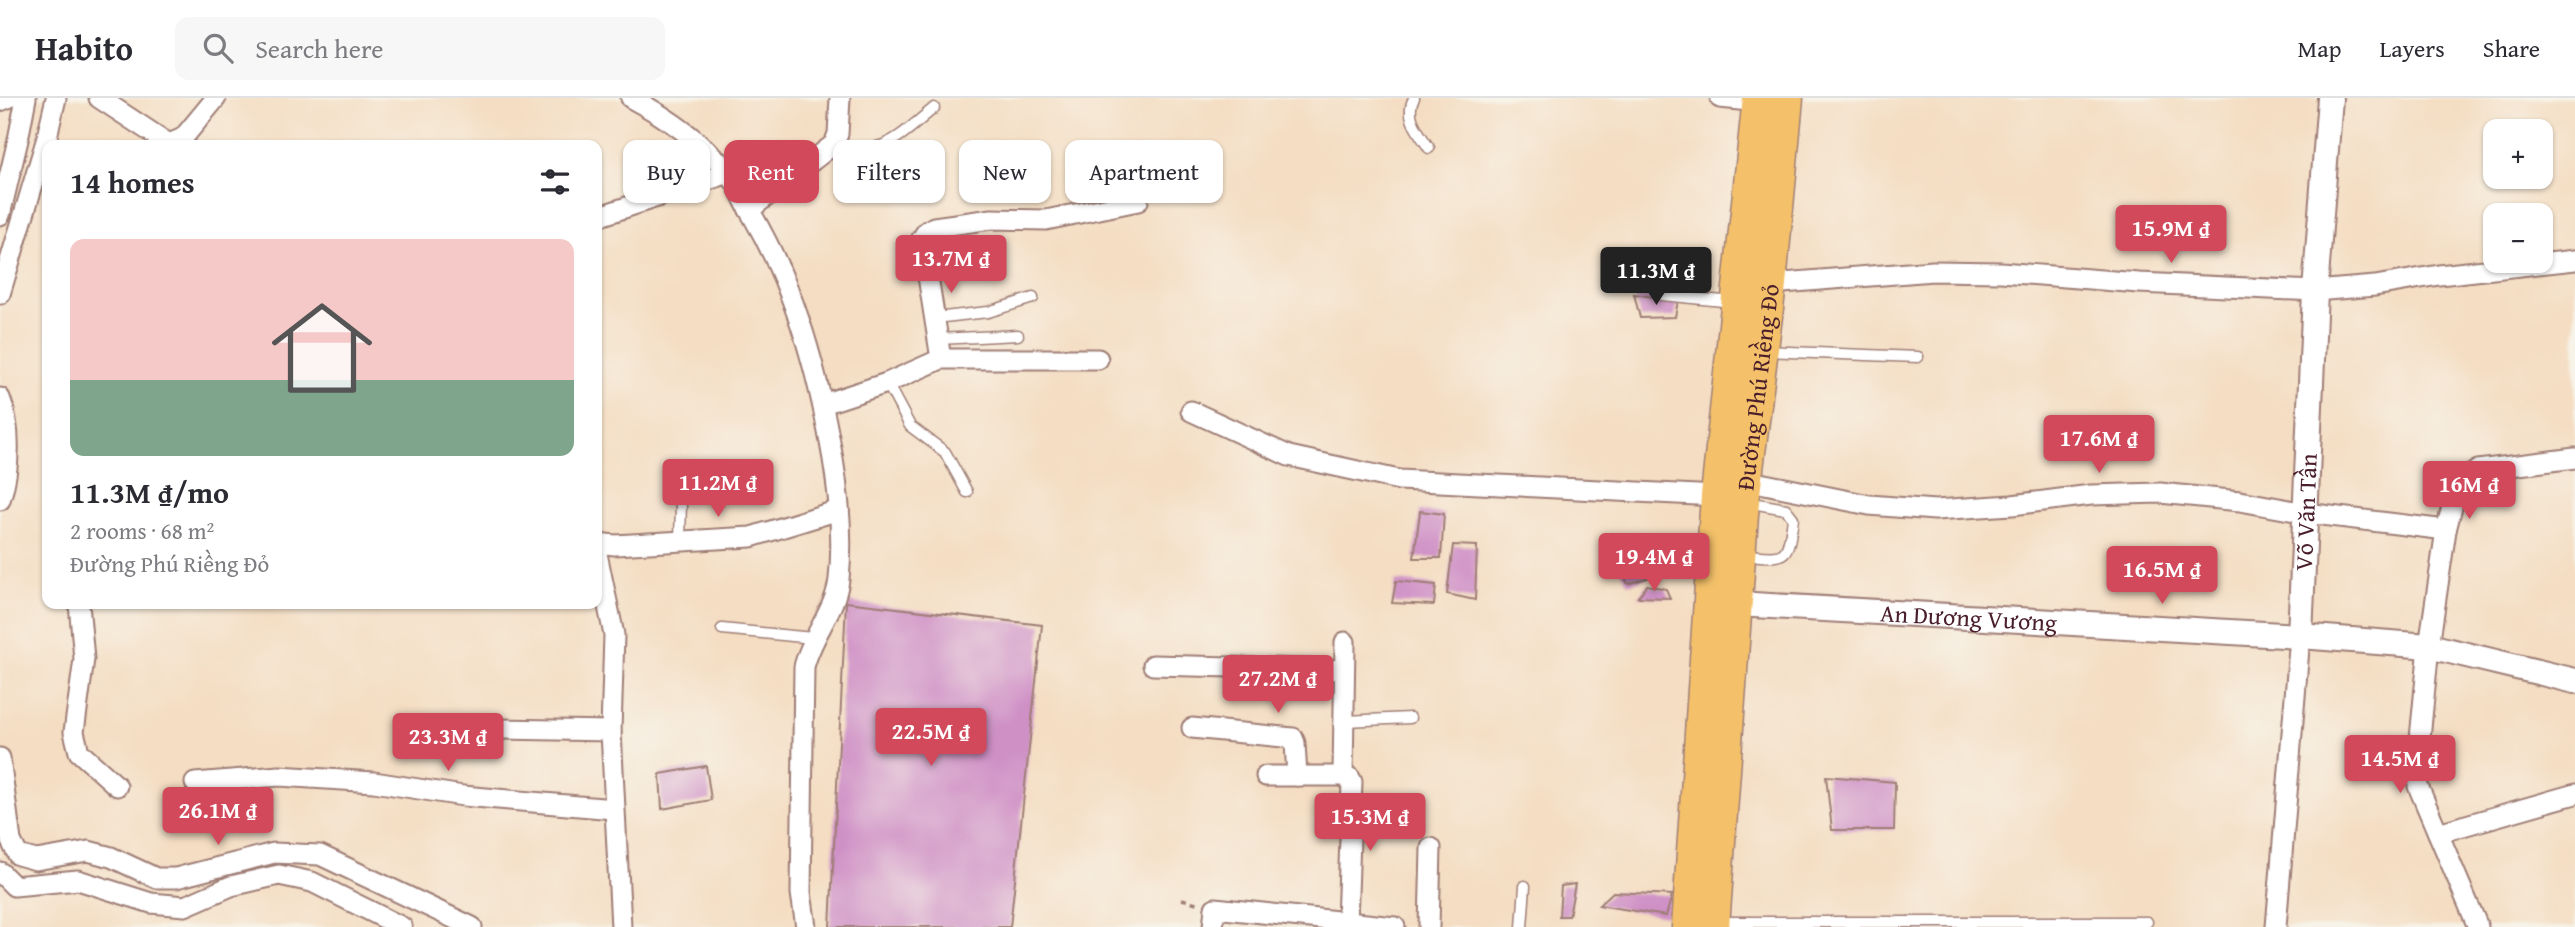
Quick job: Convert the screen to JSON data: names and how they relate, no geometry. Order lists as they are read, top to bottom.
{
  "streets": {
    "main road": ["Đường Phú Riềng Đỏ"],
    "street": ["Võ Văn Tần", "An Dương Vương"]
  },
  "crossings": [
    ["Đường Phú Riềng Đỏ", "An Dương Vương"],
    ["Võ Văn Tần", "An Dương Vương"]
  ],
  "page": {
    "header": "Habito",
    "search": "Search here",
    "nav": ["Map", "Layers", "Share"],
    "map_buttons": ["+", "−"],
    "chip": [
      "Buy",
      "Rent",
      "Filters",
      "New",
      "Apartment"
    ],
    "heading": "14 homes",
    "price": [
      "15.9M ₫",
      "13.7M ₫",
      "11.3M ₫",
      "17.6M ₫",
      "11.2M ₫",
      "16M ₫",
      "19.4M ₫",
      "16.5M ₫",
      "27.2M ₫",
      "22.5M ₫",
      "23.3M ₫",
      "14.5M ₫",
      "26.1M ₫",
      "15.3M ₫"
    ],
    "list": [
      {
        "name": "11.3M ₫/mo",
        "note": "2 rooms · 68 m² · Đường Phú Riềng Đỏ"
      }
    ]
  }
}
